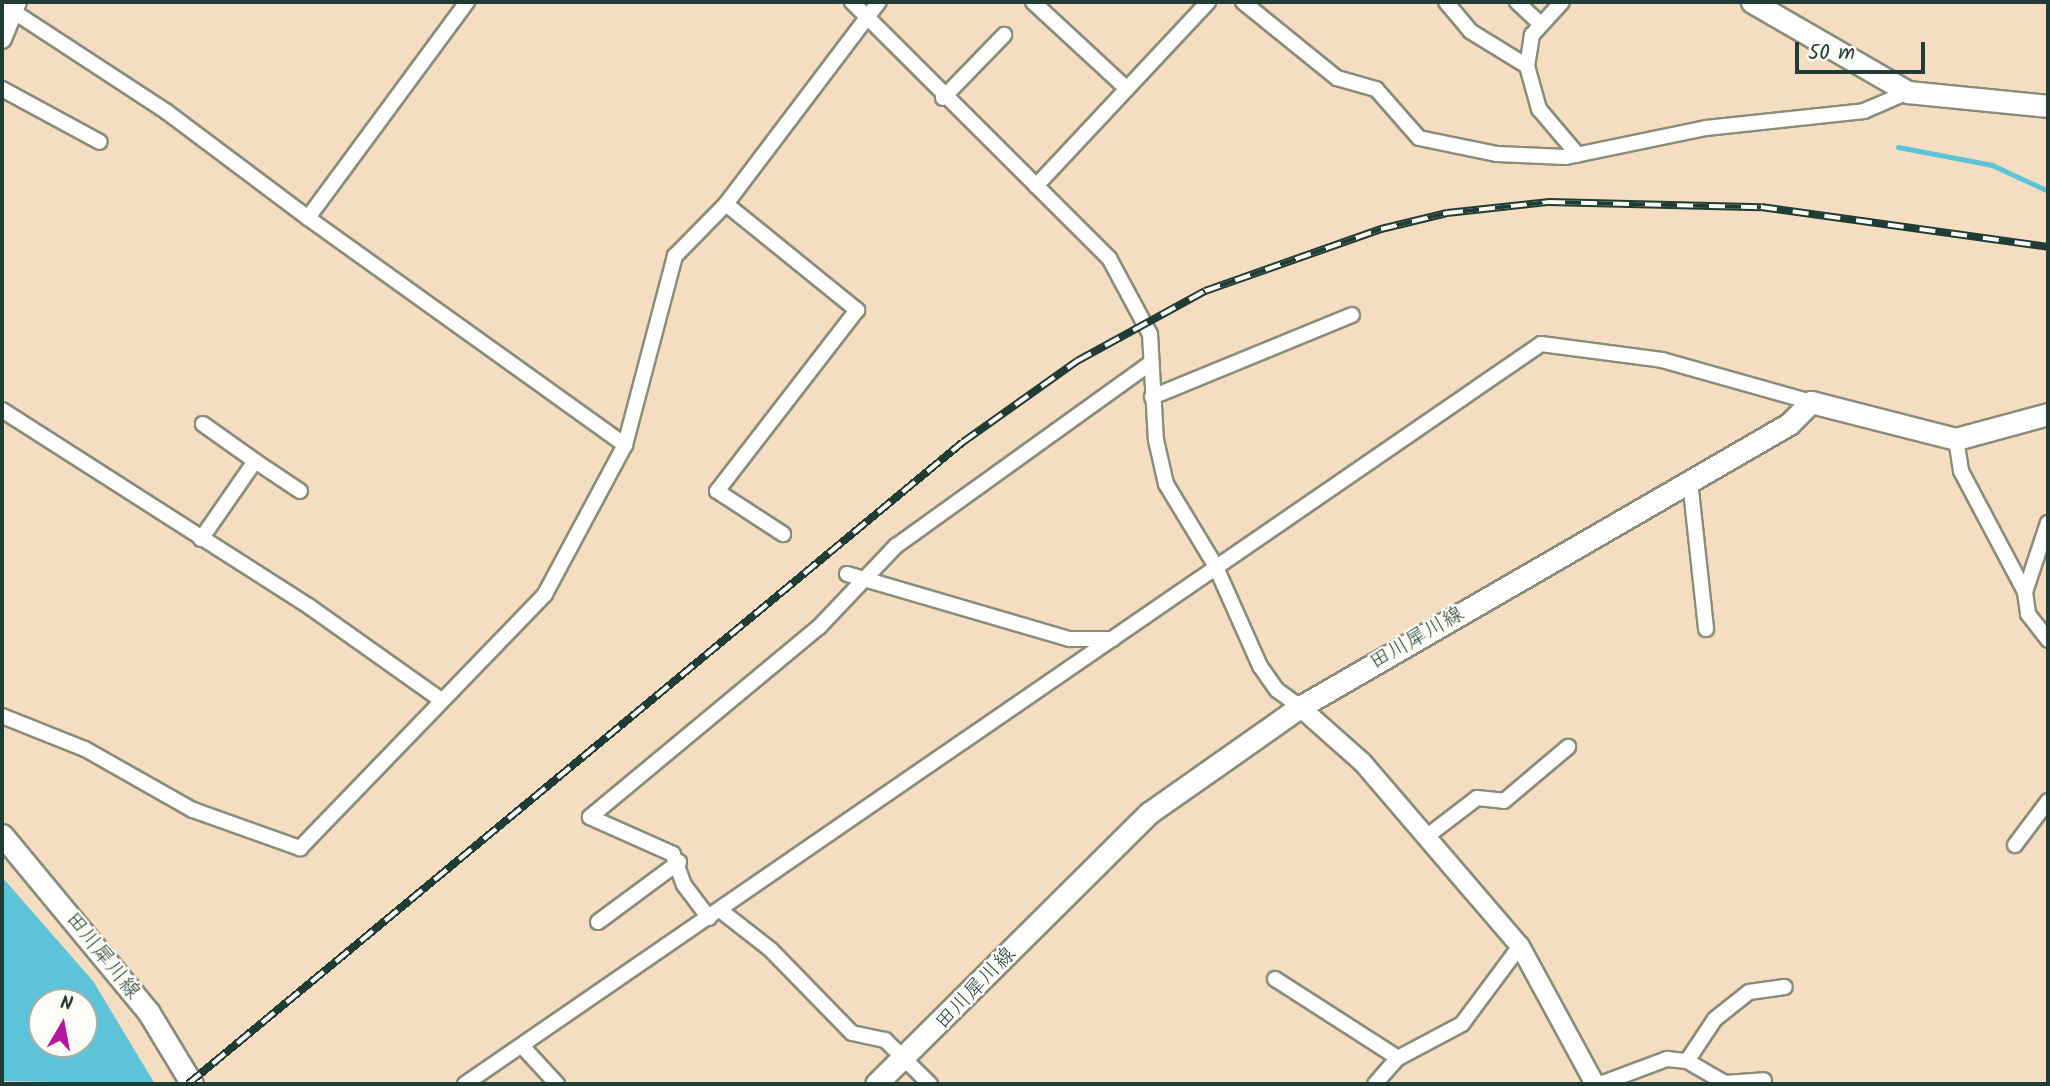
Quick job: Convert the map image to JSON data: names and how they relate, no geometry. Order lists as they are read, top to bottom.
{
  "streets": {
    "main road": ["田川犀川線"]
  },
  "scale_bar": "50 m",
  "north": "top"
}
